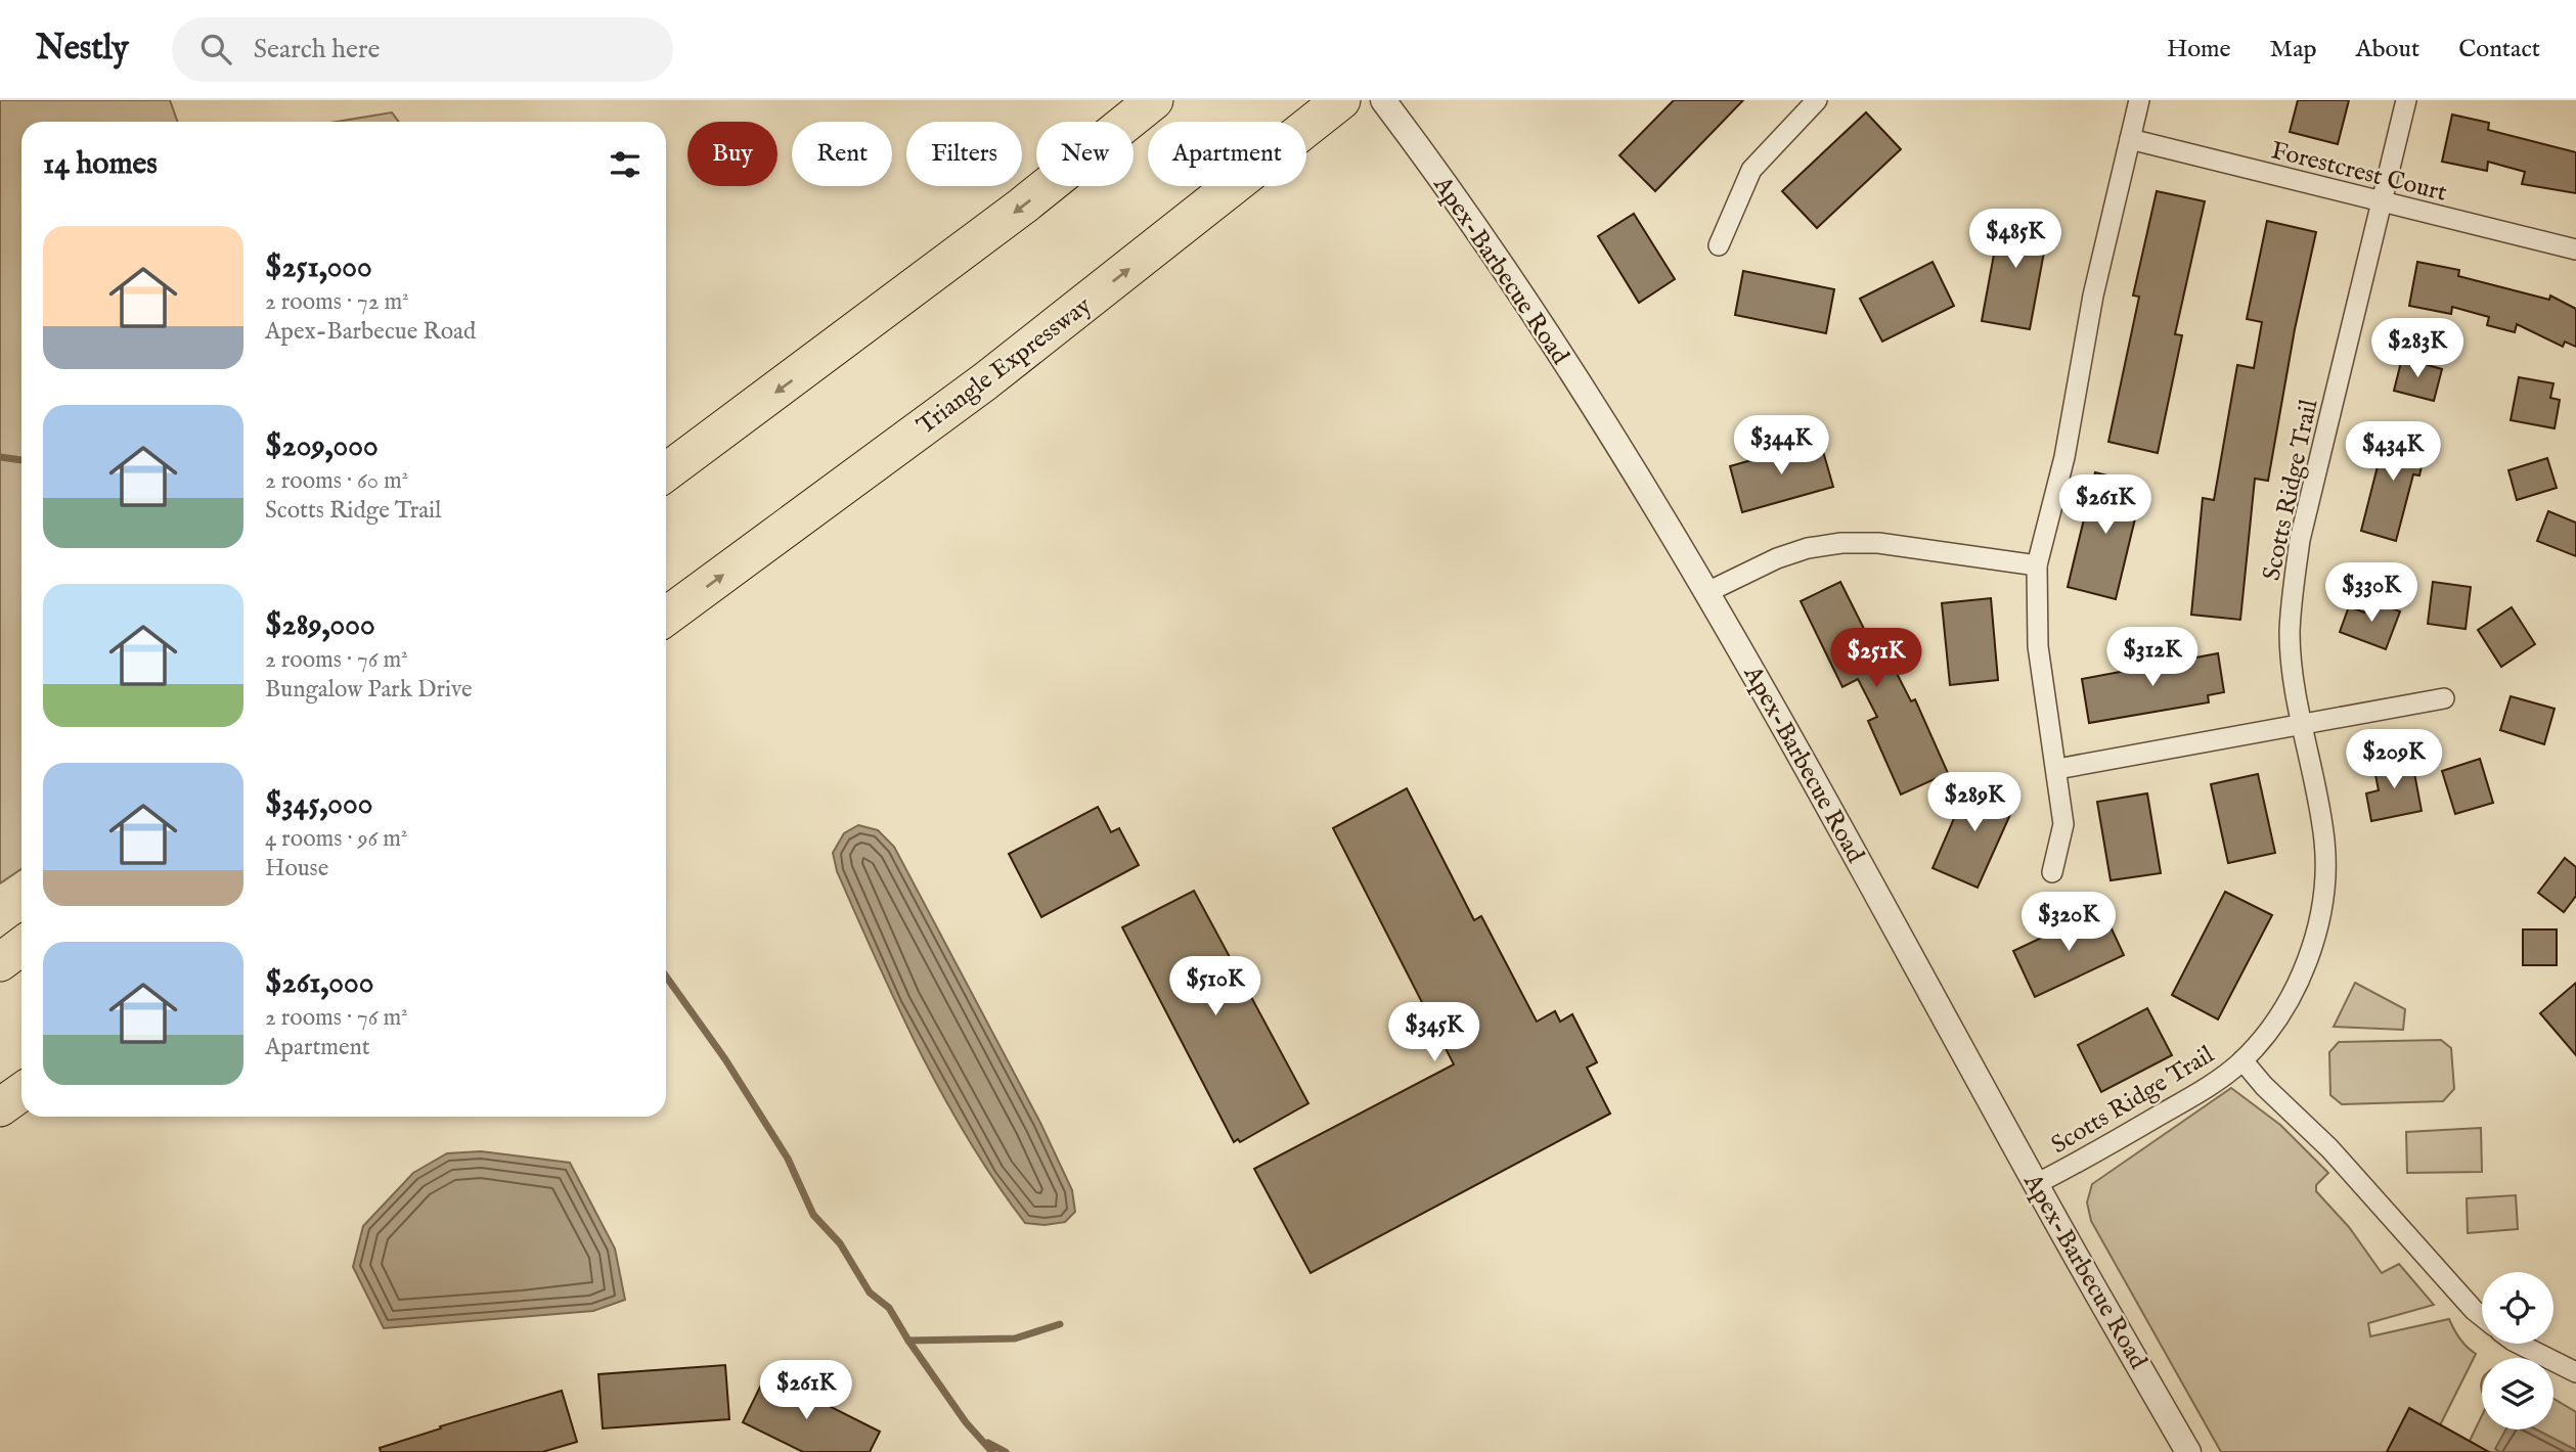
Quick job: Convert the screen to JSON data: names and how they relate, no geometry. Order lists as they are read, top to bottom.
{
  "streets": {
    "highway": ["Triangle Expressway"],
    "street": ["Forestcrest Court", "Apex-Barbecue Road", "Scotts Ridge Trail"]
  },
  "crossings": [
    ["Forestcrest Court", "Scotts Ridge Trail"],
    ["Apex-Barbecue Road", "Scotts Ridge Trail"]
  ],
  "page": {
    "header": "Nestly",
    "search": "Search here",
    "nav": [
      "Home",
      "Map",
      "About",
      "Contact"
    ],
    "chip": [
      "Buy",
      "Rent",
      "Filters",
      "New",
      "Apartment"
    ],
    "heading": "14 homes",
    "list": [
      {
        "name": "$251,000",
        "note": "2 rooms · 72 m² · Apex-Barbecue Road"
      },
      {
        "name": "$209,000",
        "note": "2 rooms · 60 m² · Scotts Ridge Trail"
      },
      {
        "name": "$289,000",
        "note": "2 rooms · 76 m² · Bungalow Park Drive"
      },
      {
        "name": "$345,000",
        "note": "4 rooms · 96 m² · House"
      },
      {
        "name": "$261,000",
        "note": "2 rooms · 76 m² · Apartment"
      }
    ],
    "price": [
      "$485K",
      "$283K",
      "$344K",
      "$434K",
      "$261K",
      "$330K",
      "$312K",
      "$251K",
      "$209K",
      "$289K",
      "$320K",
      "$510K",
      "$345K",
      "$261K"
    ]
  }
}
